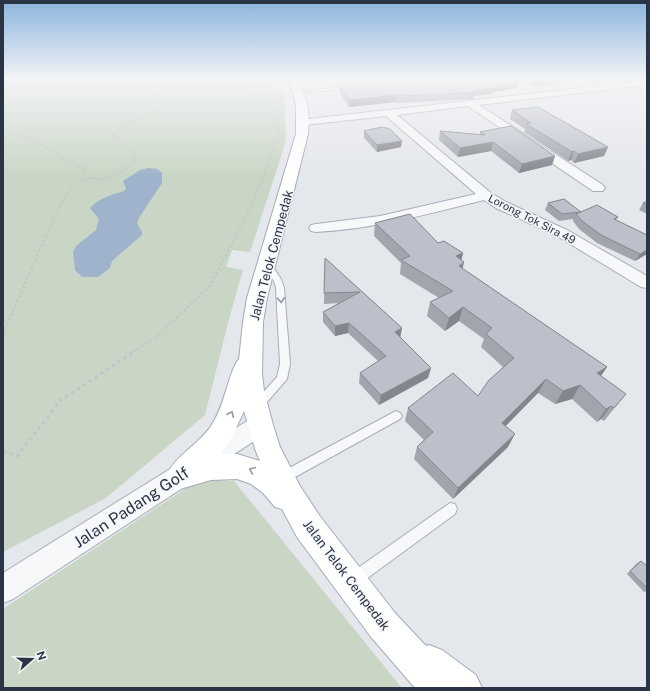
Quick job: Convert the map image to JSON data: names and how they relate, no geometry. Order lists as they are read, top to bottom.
{
  "streets": {
    "main road": ["Jalan Telok Cempedak"],
    "street": ["Lorong Tok Sira 49", "Jalan Padang Golf"]
  },
  "crossings": [
    ["Jalan Telok Cempedak", "Jalan Padang Golf"]
  ],
  "north": "right"
}
